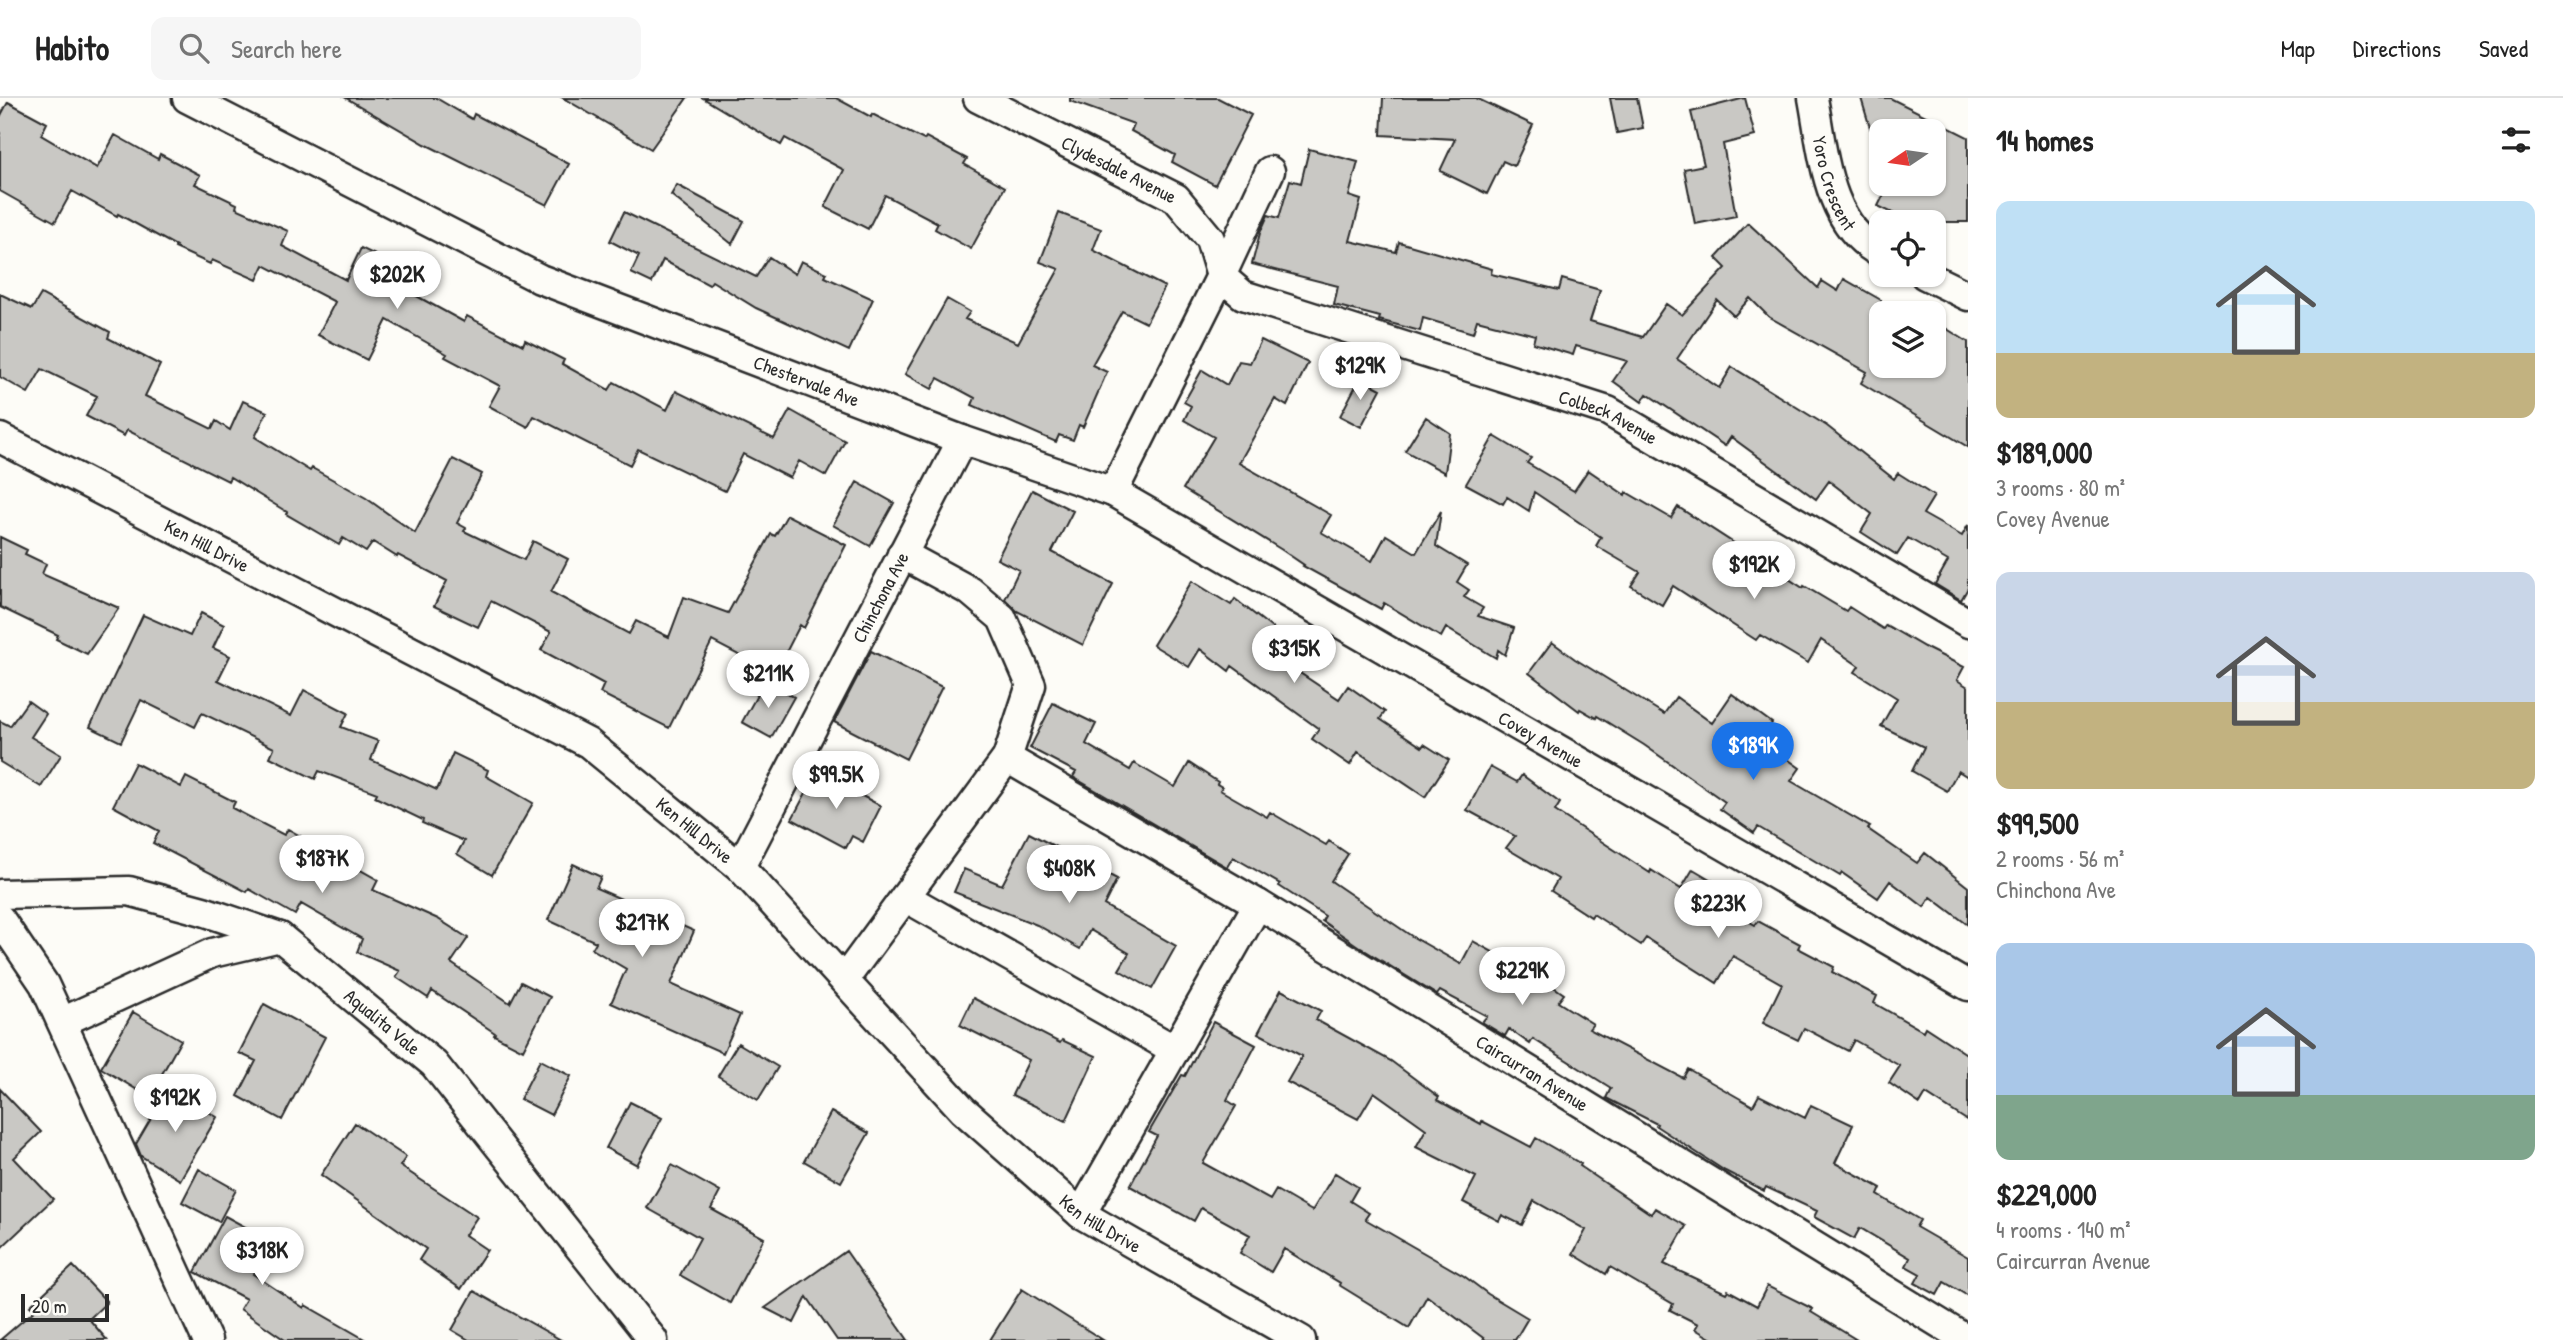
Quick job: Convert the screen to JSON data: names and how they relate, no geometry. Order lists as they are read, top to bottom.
{
  "streets": {
    "street": [
      "Clydesdale Avenue",
      "Yoro Crescent",
      "Chestervale Ave",
      "Colbeck Avenue",
      "Ken Hill Drive",
      "Chinchona Ave",
      "Covey Avenue",
      "Aqualita Vale",
      "Caircurran Avenue"
    ]
  },
  "crossings": [
    ["Clydesdale Avenue", "Colbeck Avenue"],
    ["Chestervale Ave", "Chinchona Ave"],
    ["Chestervale Ave", "Covey Avenue"],
    ["Ken Hill Drive", "Chinchona Ave"]
  ],
  "scale_bar": "20 m",
  "north": "left",
  "page": {
    "header": "Habito",
    "search": "Search here",
    "nav": ["Map", "Directions", "Saved"],
    "heading": "14 homes",
    "list": [
      {
        "name": "$189,000",
        "note": "3 rooms · 80 m² · Covey Avenue"
      },
      {
        "name": "$99,500",
        "note": "2 rooms · 56 m² · Chinchona Ave"
      },
      {
        "name": "$229,000",
        "note": "4 rooms · 140 m² · Caircurran Avenue"
      }
    ],
    "price": [
      "$202K",
      "$129K",
      "$192K",
      "$315K",
      "$211K",
      "$189K",
      "$99.5K",
      "$187K",
      "$408K",
      "$223K",
      "$217K",
      "$229K",
      "$192K",
      "$318K"
    ],
    "scale": "20 m"
  }
}
